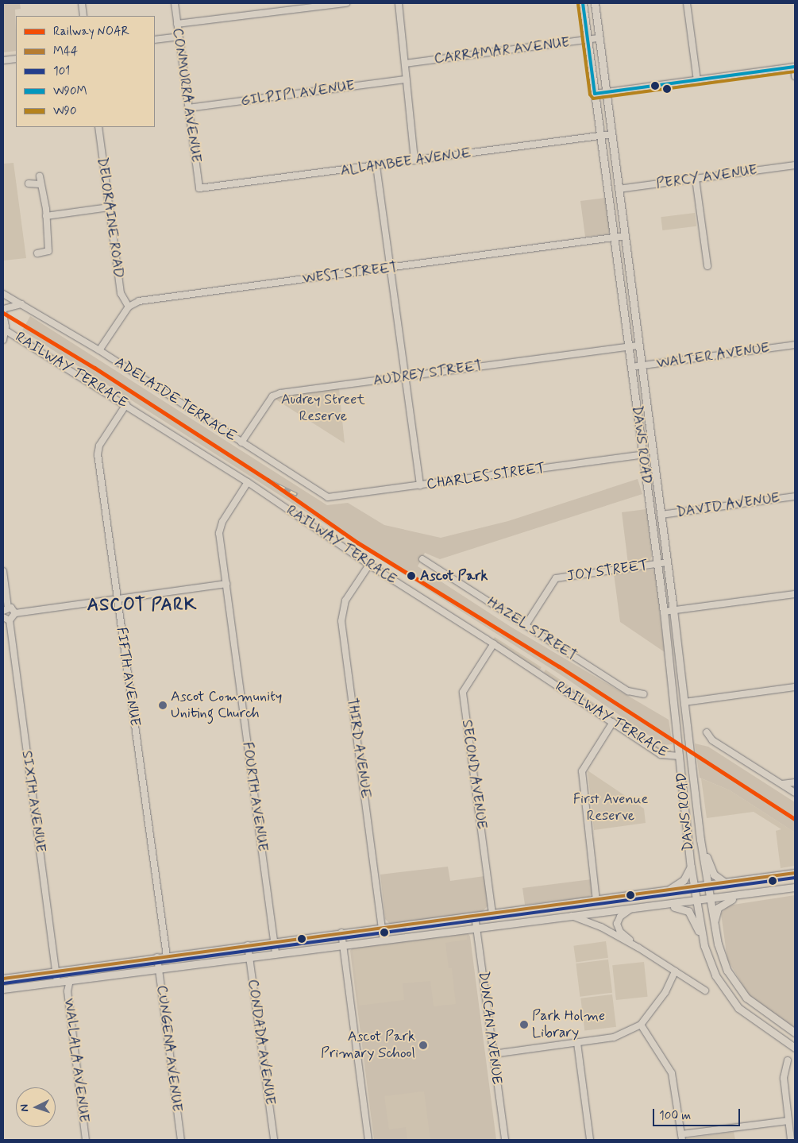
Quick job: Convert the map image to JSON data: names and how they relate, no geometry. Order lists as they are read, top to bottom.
{
  "streets": {
    "main road": ["DAWS ROAD"],
    "street": [
      "CARRAMAR AVENUE",
      "GILPIPI AVENUE",
      "CONMURRA AVENUE",
      "ALLAMBEE AVENUE",
      "PERCY AVENUE",
      "DELORAINE ROAD",
      "WEST STREET",
      "WALTER AVENUE",
      "RAILWAY TERRACE",
      "AUDREY STREET",
      "ADELAIDE TERRACE",
      "CHARLES STREET",
      "DAVID AVENUE",
      "JOY STREET",
      "HAZEL STREET",
      "FIFTH AVENUE",
      "THIRD AVENUE",
      "SECOND AVENUE",
      "FOURTH AVENUE",
      "SIXTH AVENUE",
      "DUNCAN AVENUE",
      "CONDADA AVENUE",
      "CUNGENA AVENUE",
      "WALLALA AVENUE"
    ]
  },
  "crossings": [
    ["CARRAMAR AVENUE", "DAWS ROAD"],
    ["GILPIPI AVENUE", "CONMURRA AVENUE"],
    ["CONMURRA AVENUE", "ALLAMBEE AVENUE"],
    ["ALLAMBEE AVENUE", "DAWS ROAD"],
    ["PERCY AVENUE", "DAWS ROAD"],
    ["DELORAINE ROAD", "WEST STREET"],
    ["WEST STREET", "DAWS ROAD"],
    ["WALTER AVENUE", "DAWS ROAD"],
    ["RAILWAY TERRACE", "DAWS ROAD"],
    ["RAILWAY TERRACE", "FIFTH AVENUE"],
    ["RAILWAY TERRACE", "THIRD AVENUE"],
    ["RAILWAY TERRACE", "SECOND AVENUE"],
    ["RAILWAY TERRACE", "FOURTH AVENUE"],
    ["AUDREY STREET", "ADELAIDE TERRACE"],
    ["AUDREY STREET", "DAWS ROAD"],
    ["ADELAIDE TERRACE", "CHARLES STREET"],
    ["DAWS ROAD", "CHARLES STREET"],
    ["DAWS ROAD", "DAVID AVENUE"],
    ["DAWS ROAD", "JOY STREET"],
    ["JOY STREET", "HAZEL STREET"]
  ],
  "districts": ["ASCOT PARK"],
  "parks": ["Audrey Street Reserve", "First Avenue Reserve"],
  "places": [
    "Ascot Park",
    "Ascot Community Uniting Church",
    "Park Holme Library",
    "Ascot Park Primary School"
  ],
  "lines": [
    "transit line W90M",
    "transit line W90",
    "rail line NOAR",
    "transit line M44",
    "transit line 101"
  ],
  "legend": [
    "Railway NOAR",
    "M44",
    "101",
    "W90M",
    "W90"
  ],
  "scale_bar": "100 m",
  "north": "left"
}
